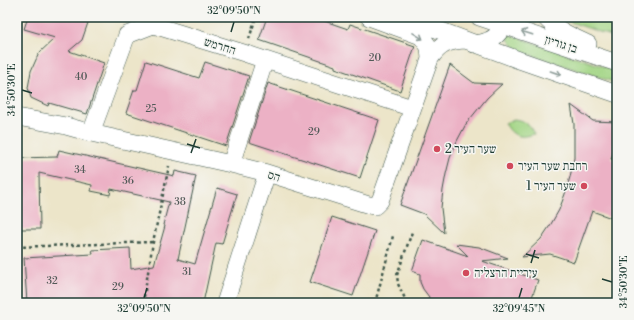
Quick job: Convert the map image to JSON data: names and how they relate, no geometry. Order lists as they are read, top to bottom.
{
  "streets": {
    "street": ["בן גוריון", "החרמש", "הס"]
  },
  "crossings": [
    ["החרמש", "הס"]
  ],
  "places": [
    "שער העיר 2",
    "רחבת שער העיר",
    "שער העיר 1",
    "עיריית הרצליה"
  ],
  "house_numbers": [
    "20",
    "40",
    "25",
    "29",
    "34",
    "36",
    "38",
    "31",
    "32",
    "29"
  ],
  "coordinates": ["32°09'50\"N", "34°50'30\"E", "32°09'45\"N"]
}
